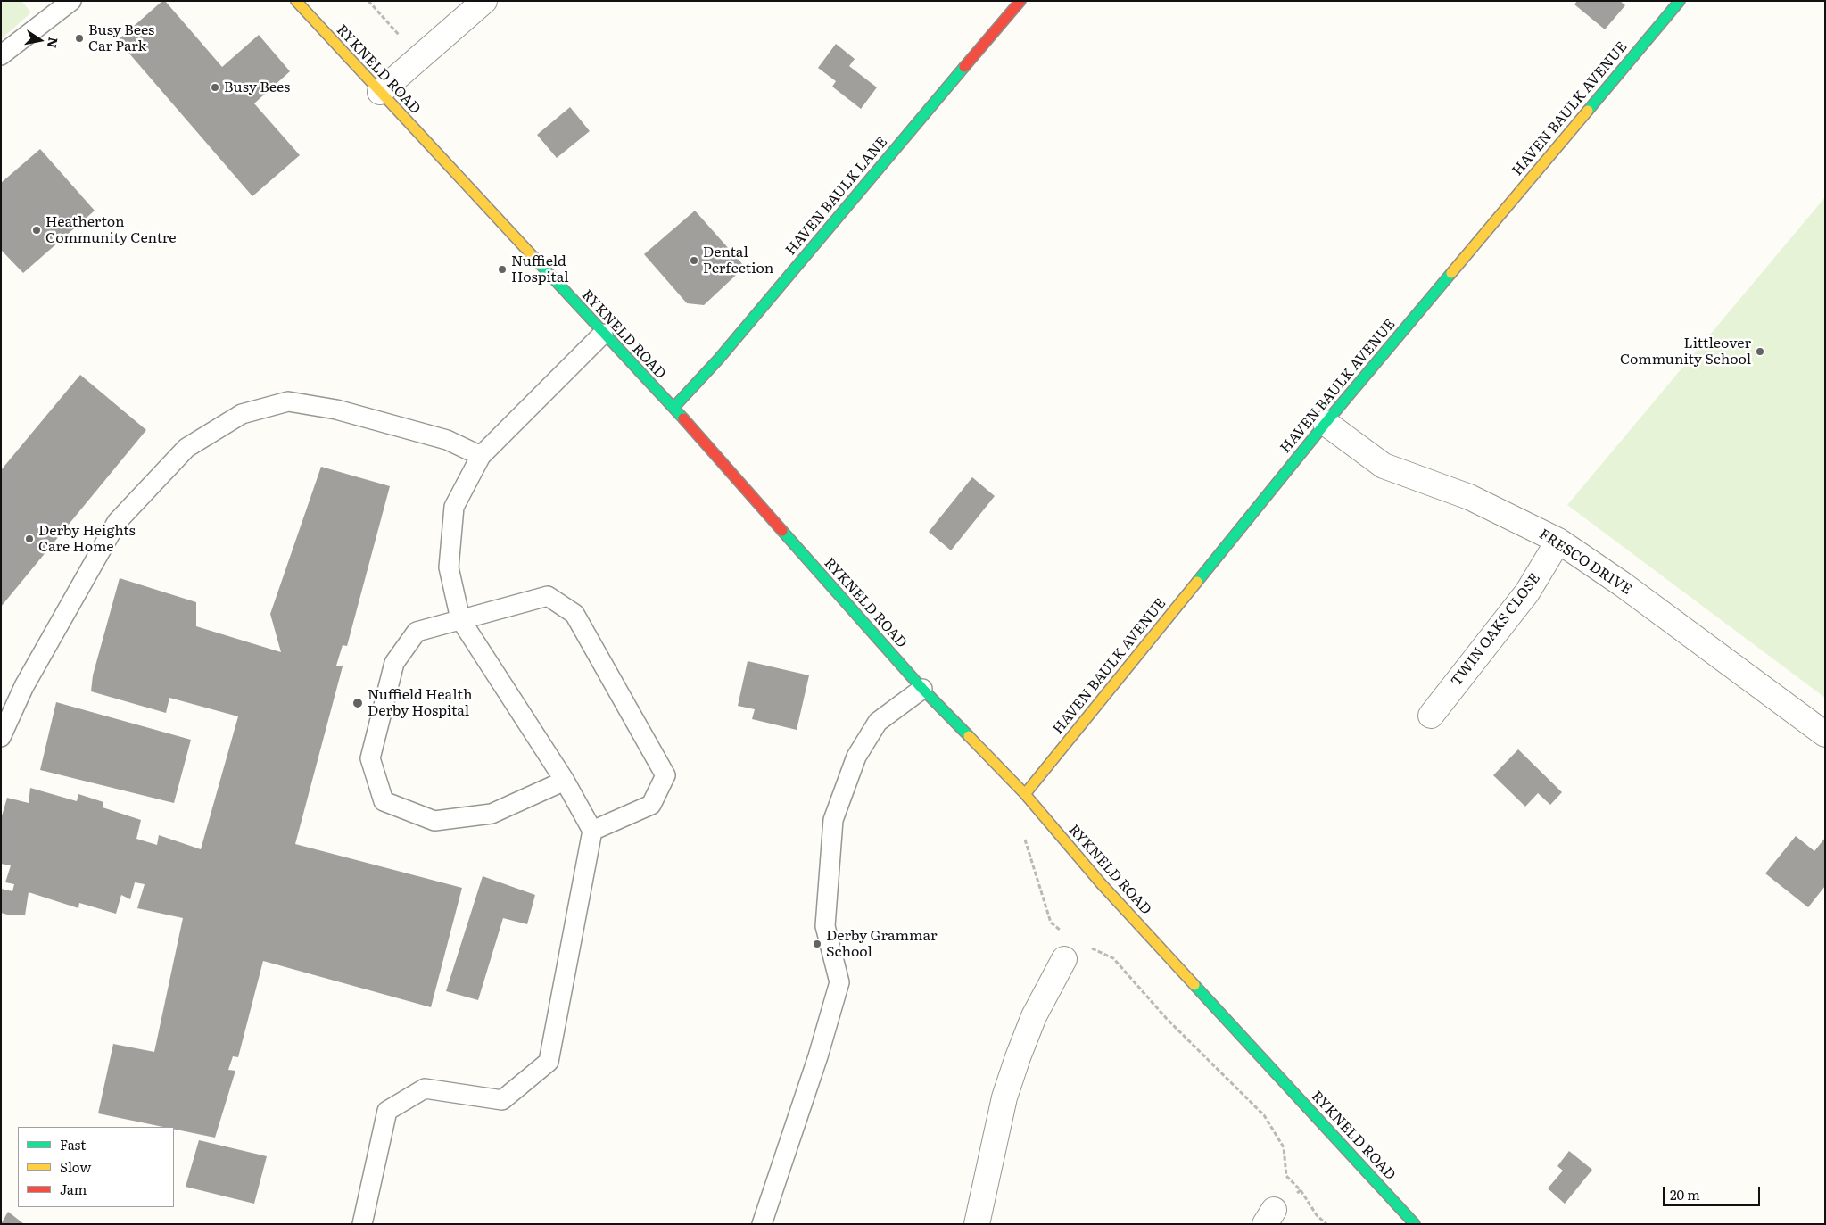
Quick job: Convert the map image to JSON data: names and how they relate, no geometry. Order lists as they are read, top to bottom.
{
  "streets": {
    "street": [
      "RYKNELD ROAD",
      "HAVEN BAULK AVENUE",
      "HAVEN BAULK LANE",
      "FRESCO DRIVE",
      "TWIN OAKS CLOSE"
    ]
  },
  "crossings": [
    ["RYKNELD ROAD", "HAVEN BAULK AVENUE"],
    ["RYKNELD ROAD", "HAVEN BAULK LANE"],
    ["HAVEN BAULK AVENUE", "FRESCO DRIVE"],
    ["FRESCO DRIVE", "TWIN OAKS CLOSE"]
  ],
  "places": [
    "Busy Bees Car Park",
    "Busy Bees",
    "Heatherton Community Centre",
    "Dental Perfection",
    "Nuffield Hospital",
    "Littleover Community School",
    "Derby Heights Care Home",
    "Nuffield Health Derby Hospital",
    "Derby Grammar School"
  ],
  "legend": ["Fast", "Slow", "Jam"],
  "scale_bar": "20 m",
  "north": "right"
}
